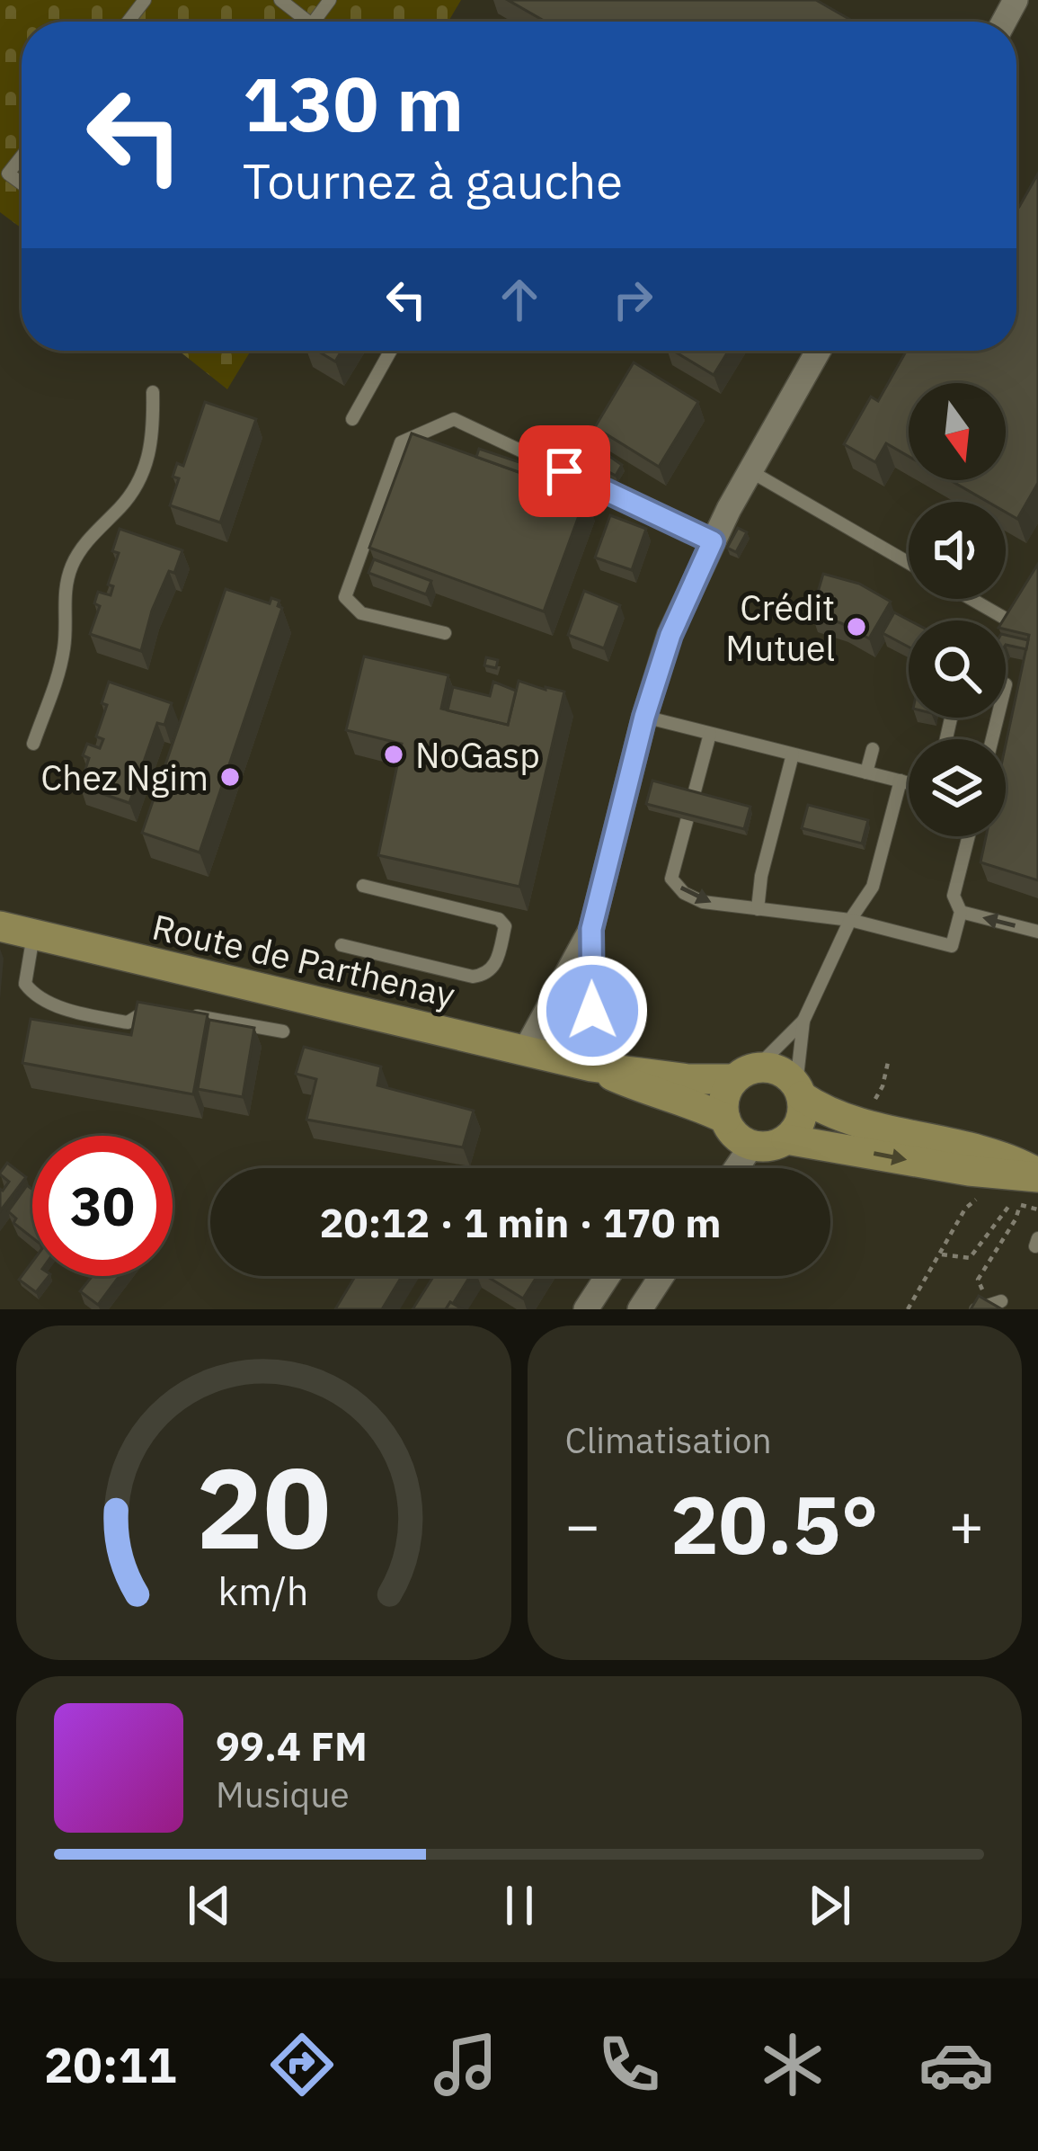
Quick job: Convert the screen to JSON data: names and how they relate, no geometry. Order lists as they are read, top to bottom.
{
  "streets": {
    "main road": ["Route de Parthenay"]
  },
  "places": ["Crédit Mutuel", "NoGasp", "Chez Ngim"],
  "north": "bottom",
  "page": {
    "turn": ["130 m", "Tournez à gauche"],
    "limit": "30",
    "trip": "20:12 · 1 min · 170 m",
    "tile": "Climatisation",
    "heat": ["−", "20.5°", "+"],
    "song": ["99.4 FM", "Musique"],
    "tabs": "20:11",
    "gauge": ["20", "km/h"]
  }
}
